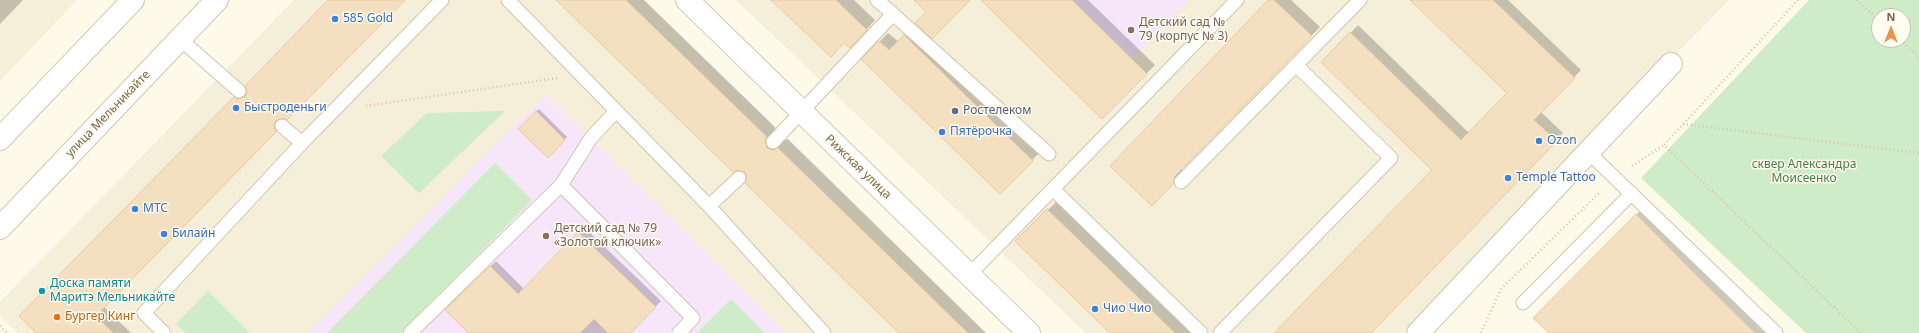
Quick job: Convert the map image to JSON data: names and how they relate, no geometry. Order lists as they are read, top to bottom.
{
  "streets": {
    "street": ["улица Мельникайте", "Рижская улица"]
  },
  "parks": ["сквер Александра Моисеенко"],
  "places": [
    "585 Gold",
    "Детский сад № 79 (корпус № 3)",
    "Быстроденьги",
    "Ростелеком",
    "Пятёрочка",
    "Ozon",
    "Temple Tattoo",
    "МТС",
    "Билайн",
    "Детский сад № 79 «Золотой ключик»",
    "Доска памяти Маритэ Мельникайте",
    "Чио Чио",
    "Бургер Кинг"
  ],
  "north": "top"
}
